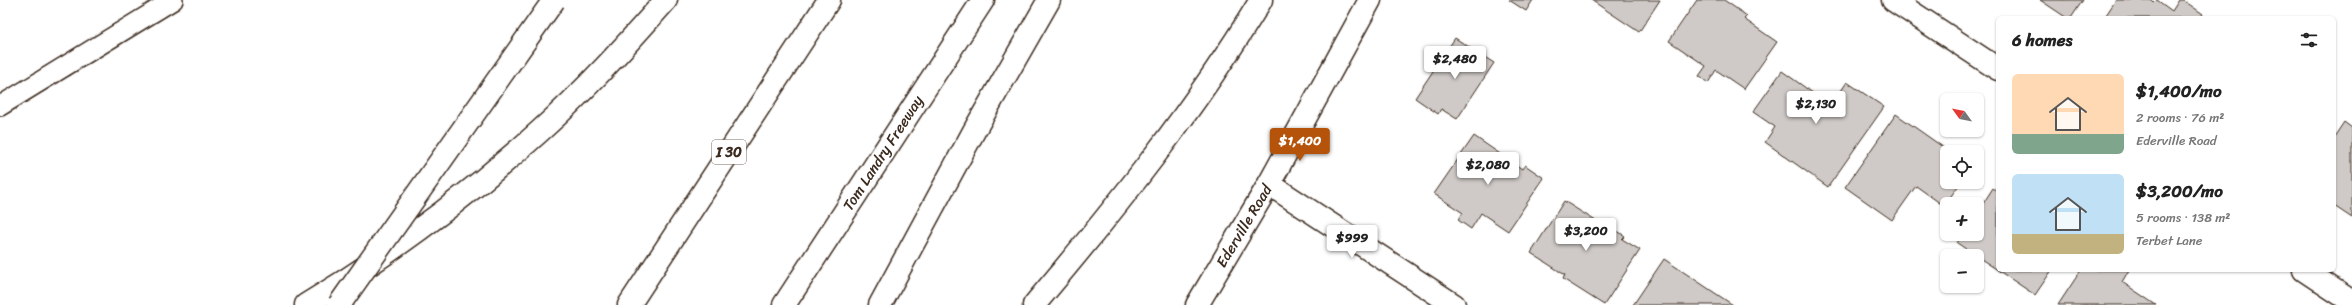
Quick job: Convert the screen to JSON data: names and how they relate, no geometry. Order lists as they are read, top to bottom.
{
  "streets": {
    "main road": ["I 30", "Tom Landry Freeway", "Ederville Road"]
  },
  "north": "top left",
  "page": {
    "heading": "6 homes",
    "price": [
      "$2,480",
      "$2,130",
      "$1,400",
      "$2,080",
      "$3,200",
      "$999"
    ],
    "list": [
      {
        "name": "$1,400/mo",
        "note": "2 rooms · 76 m² · Ederville Road"
      },
      {
        "name": "$3,200/mo",
        "note": "5 rooms · 138 m² · Terbet Lane"
      }
    ],
    "map_buttons": ["+", "−"]
  }
}
